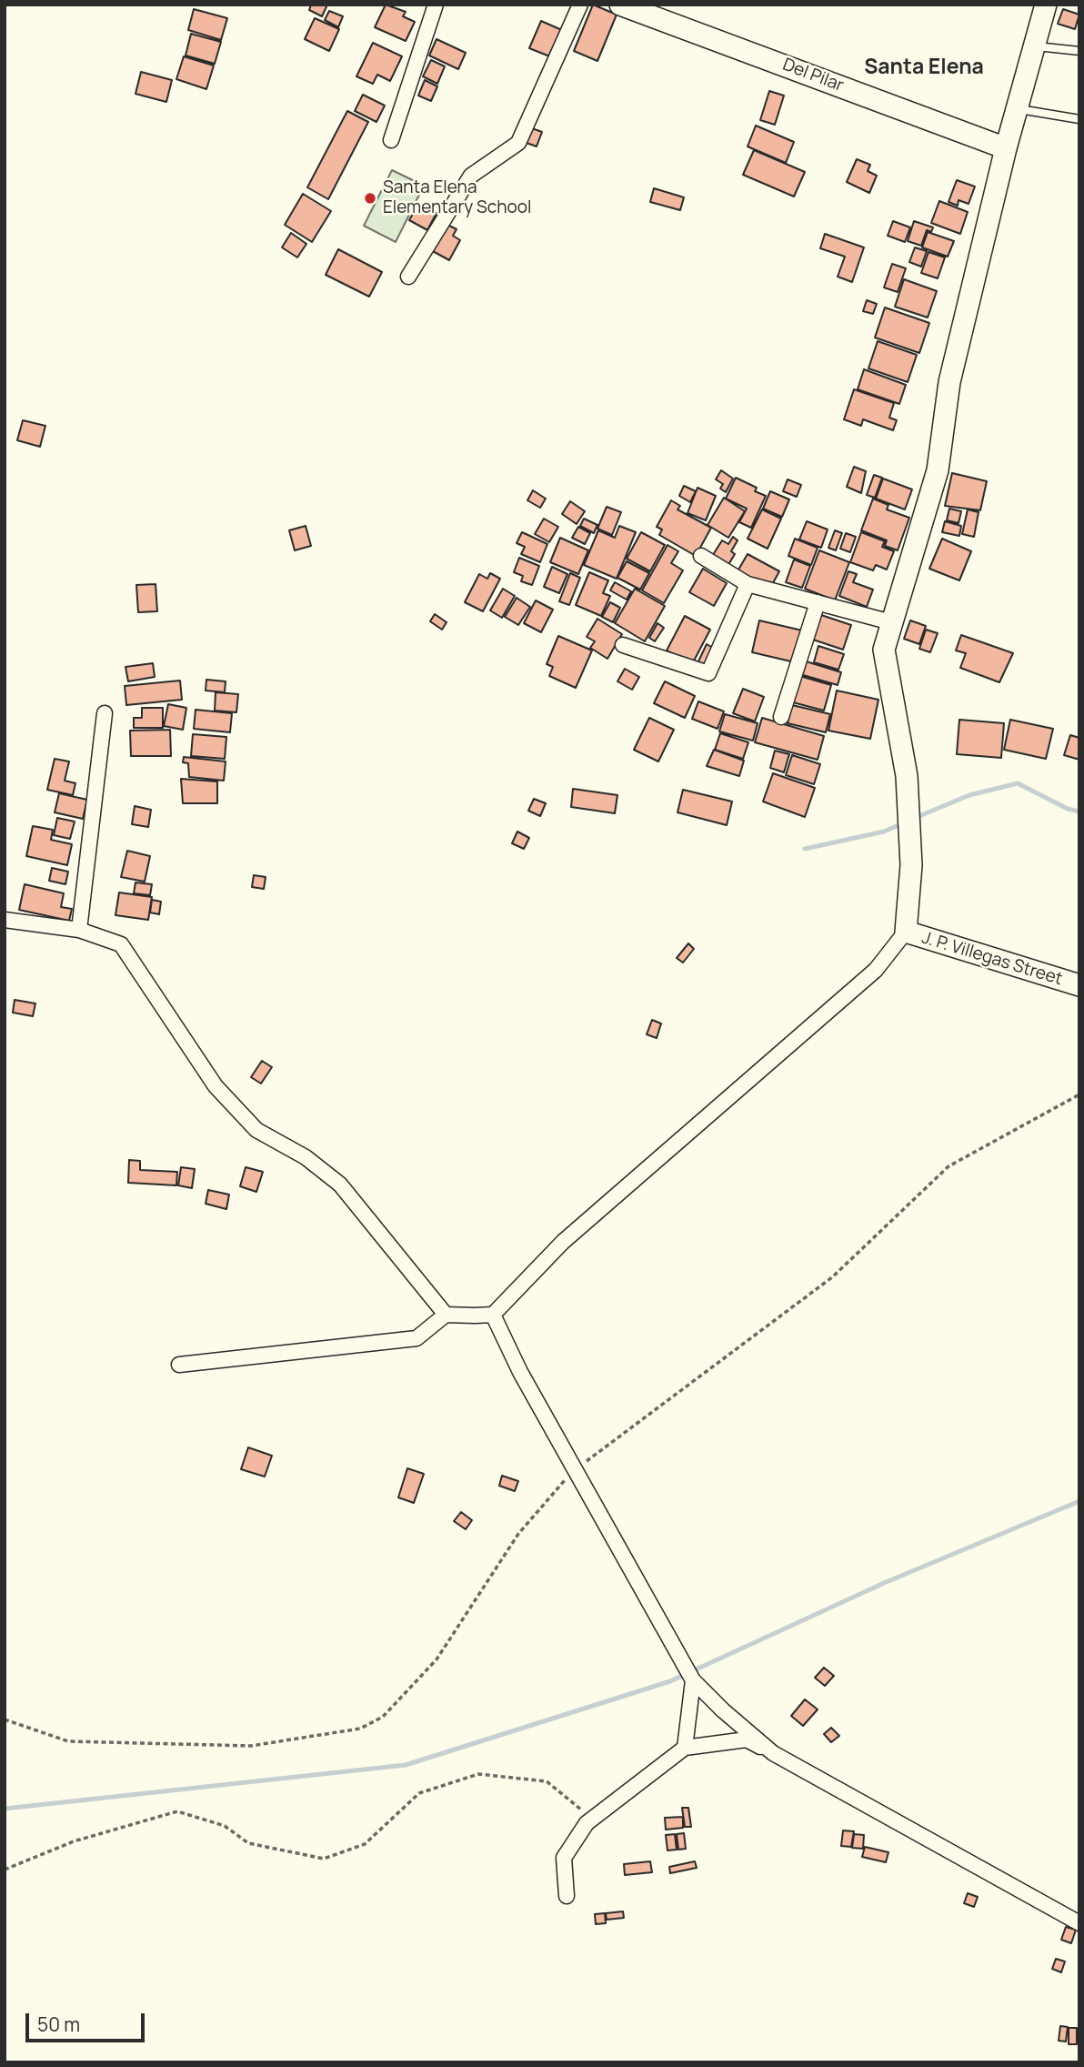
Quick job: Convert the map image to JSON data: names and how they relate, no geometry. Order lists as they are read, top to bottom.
{
  "streets": {
    "street": ["Del Pilar", "J. P. Villegas Street"]
  },
  "districts": ["Santa Elena"],
  "places": ["Santa Elena Elementary School"],
  "scale_bar": "50 m"
}
